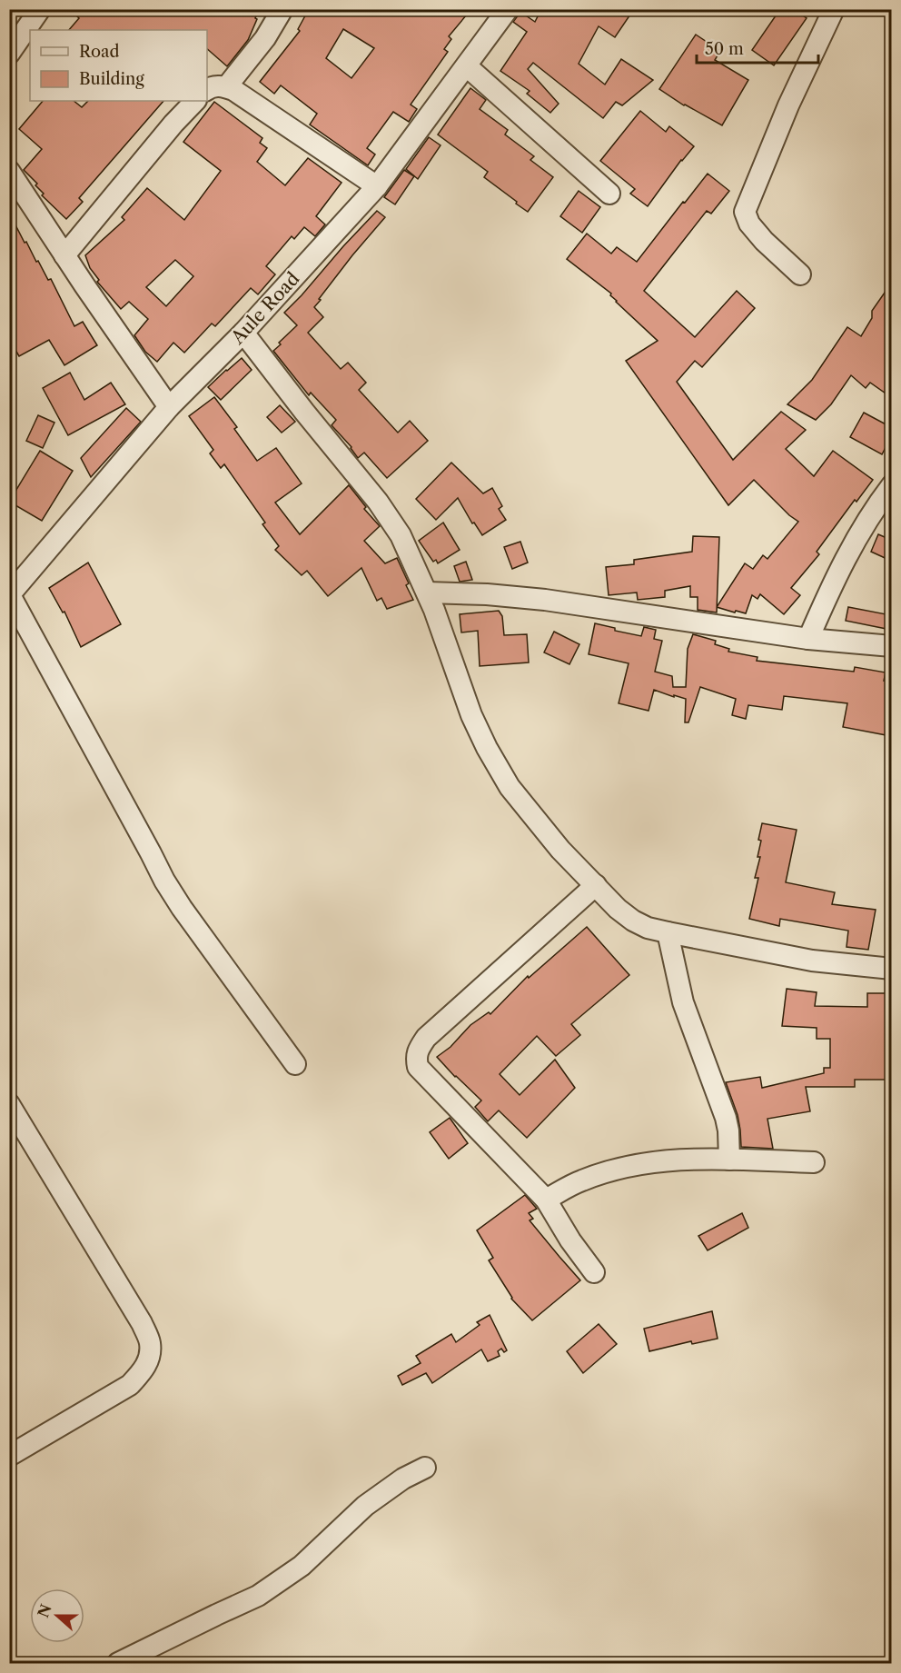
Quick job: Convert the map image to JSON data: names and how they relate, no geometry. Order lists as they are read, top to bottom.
{
  "streets": {
    "street": ["Aule Road"]
  },
  "legend": ["Road", "Building"],
  "scale_bar": "50 m",
  "north": "left"
}
